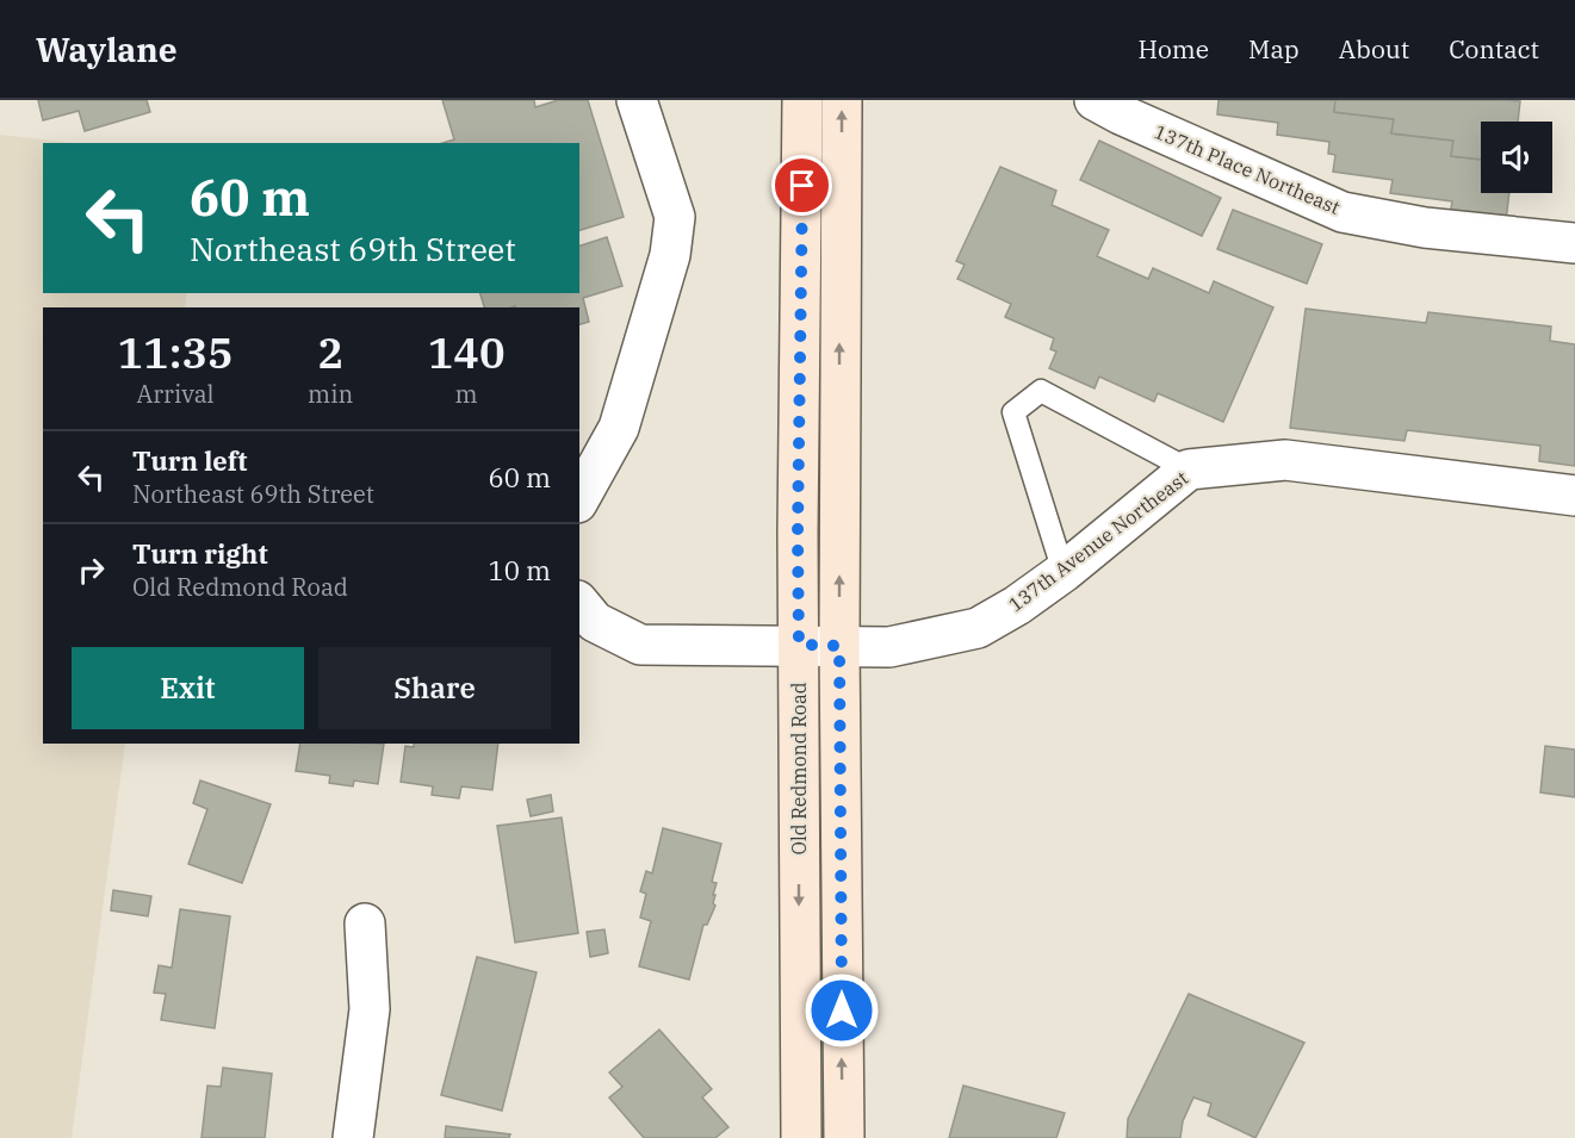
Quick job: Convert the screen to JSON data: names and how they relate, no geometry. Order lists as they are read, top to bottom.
{
  "streets": {
    "main road": ["Old Redmond Road"],
    "street": ["137th Place Northeast", "137th Avenue Northeast"]
  },
  "crossings": [
    ["137th Avenue Northeast", "Old Redmond Road"]
  ],
  "page": {
    "header": "Waylane",
    "nav": [
      "Home",
      "Map",
      "About",
      "Contact"
    ],
    "turn": ["60 m", "Northeast 69th Street"],
    "eta": [
      "11:35",
      "Arrival",
      "2",
      "min",
      "140",
      "m"
    ],
    "list": [
      {
        "name": "Turn left",
        "note": "Northeast 69th Street",
        "value": "60 m"
      },
      {
        "name": "Turn right",
        "note": "Old Redmond Road",
        "value": "10 m"
      }
    ],
    "buttons": ["Exit", "Share"]
  }
}
